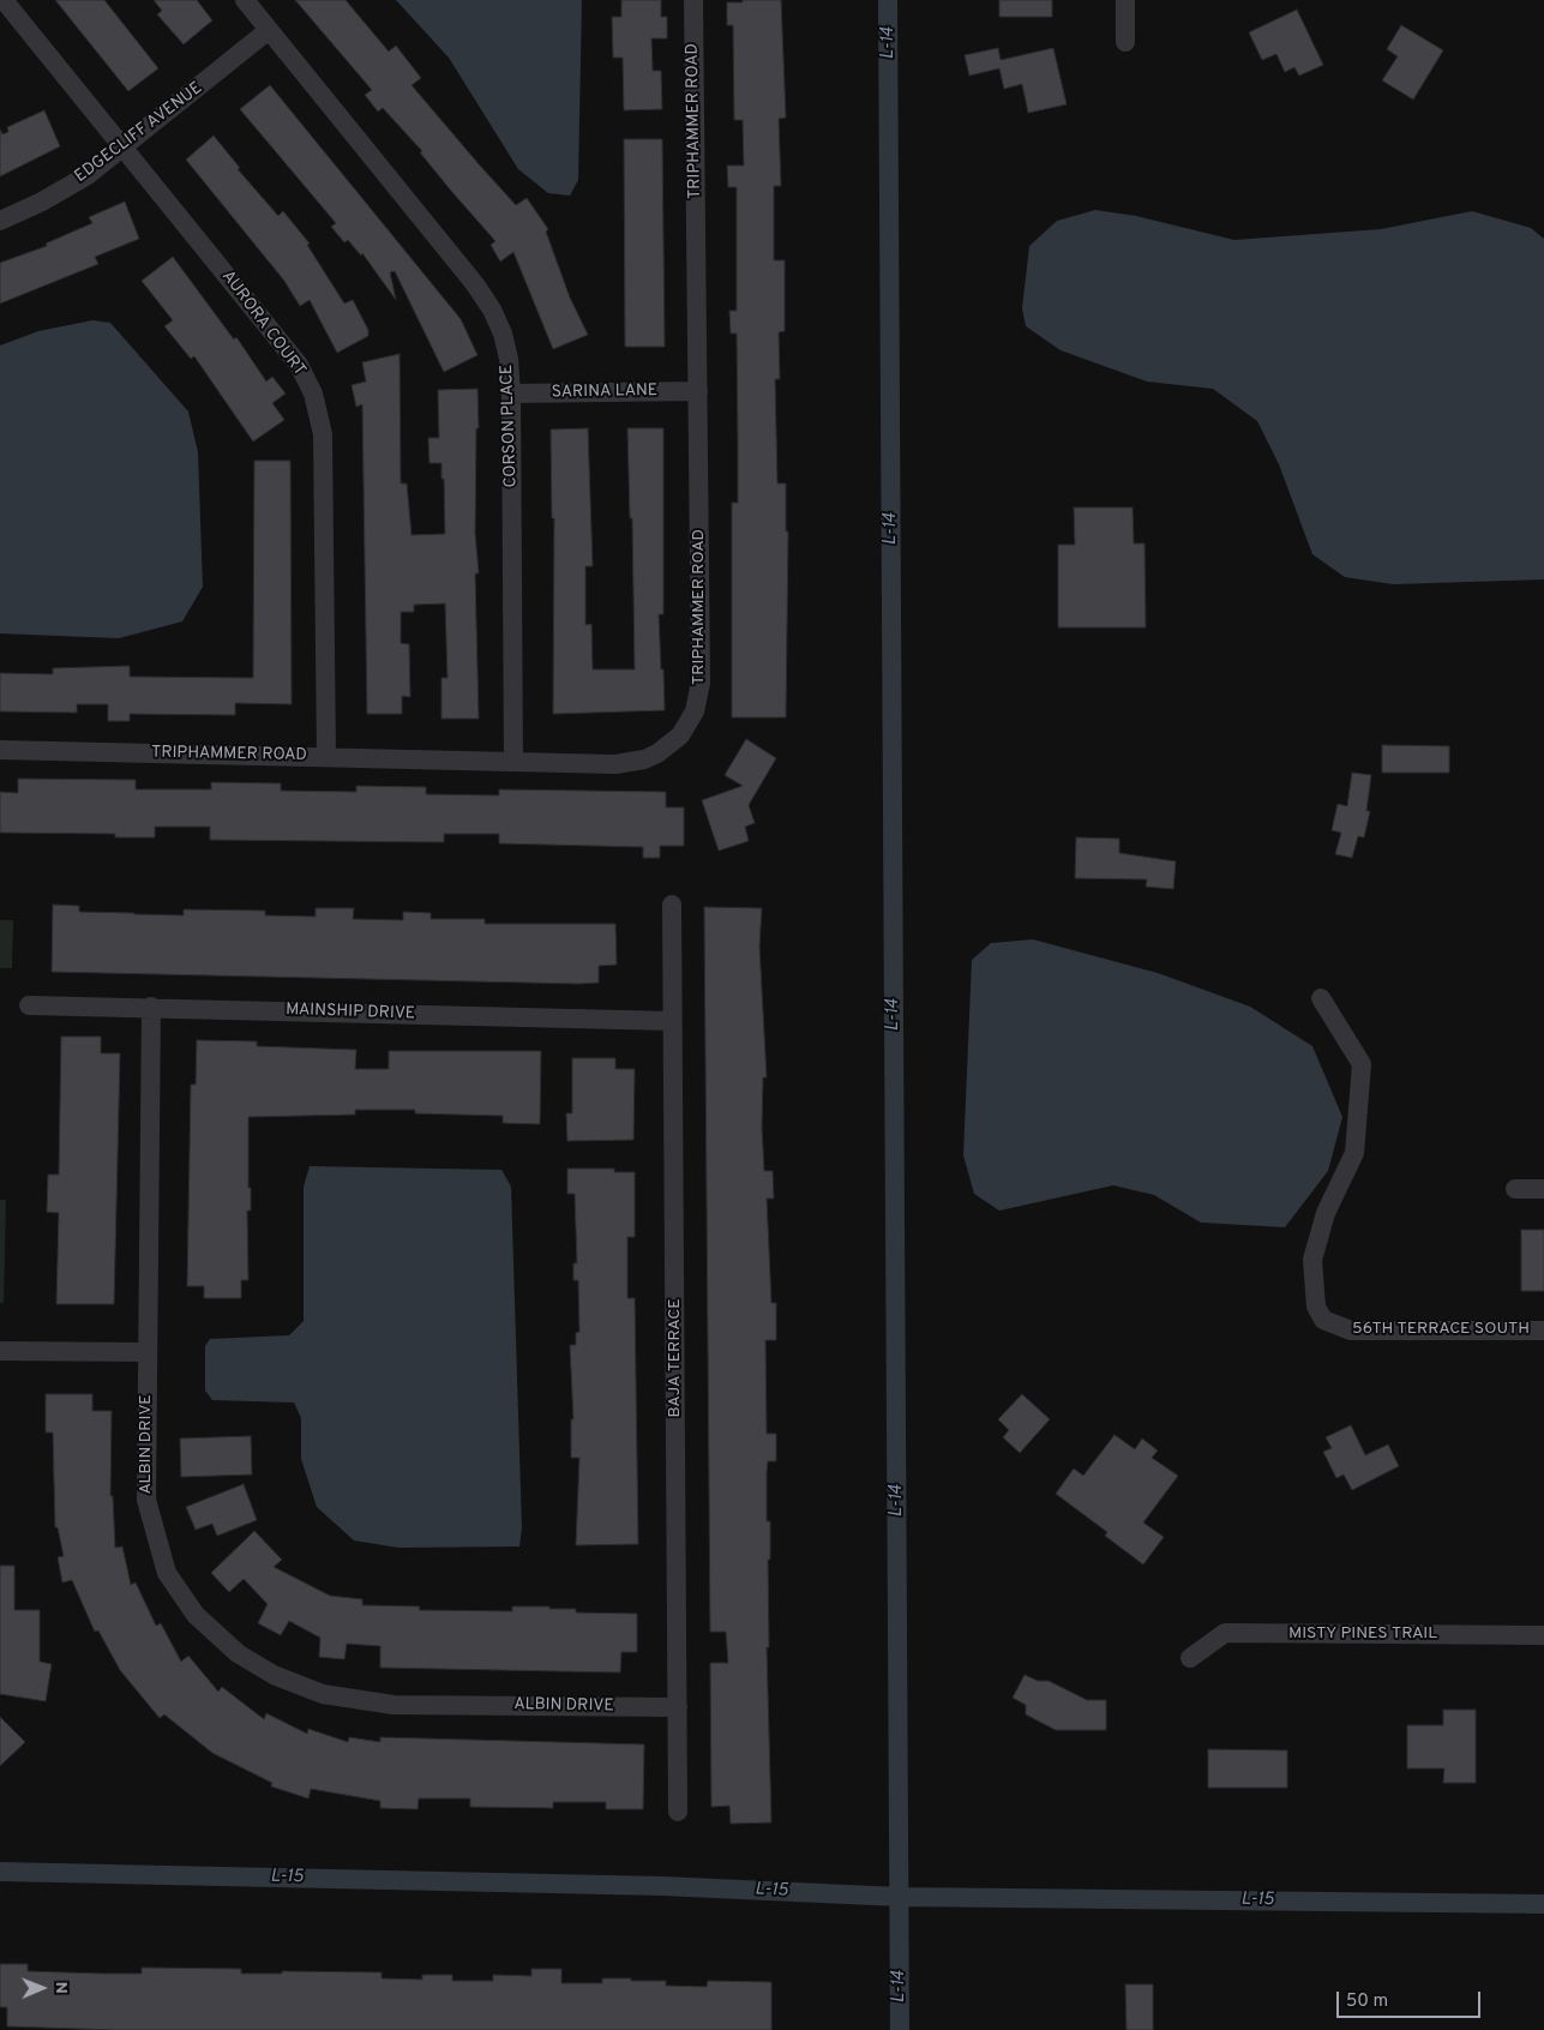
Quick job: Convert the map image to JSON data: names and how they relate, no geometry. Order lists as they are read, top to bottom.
{
  "streets": {
    "street": [
      "TRIPHAMMER ROAD",
      "EDGECLIFF AVENUE",
      "AURORA COURT",
      "SARINA LANE",
      "CORSON PLACE",
      "MAINSHIP DRIVE",
      "56TH TERRACE SOUTH",
      "BAJA TERRACE",
      "ALBIN DRIVE",
      "MISTY PINES TRAIL"
    ]
  },
  "crossings": [
    ["TRIPHAMMER ROAD", "AURORA COURT"],
    ["TRIPHAMMER ROAD", "SARINA LANE"],
    ["TRIPHAMMER ROAD", "CORSON PLACE"],
    ["EDGECLIFF AVENUE", "AURORA COURT"],
    ["EDGECLIFF AVENUE", "CORSON PLACE"],
    ["SARINA LANE", "CORSON PLACE"],
    ["MAINSHIP DRIVE", "BAJA TERRACE"],
    ["MAINSHIP DRIVE", "ALBIN DRIVE"],
    ["BAJA TERRACE", "ALBIN DRIVE"]
  ],
  "water": ["L-14", "L-15"],
  "scale_bar": "50 m",
  "north": "right"
}
